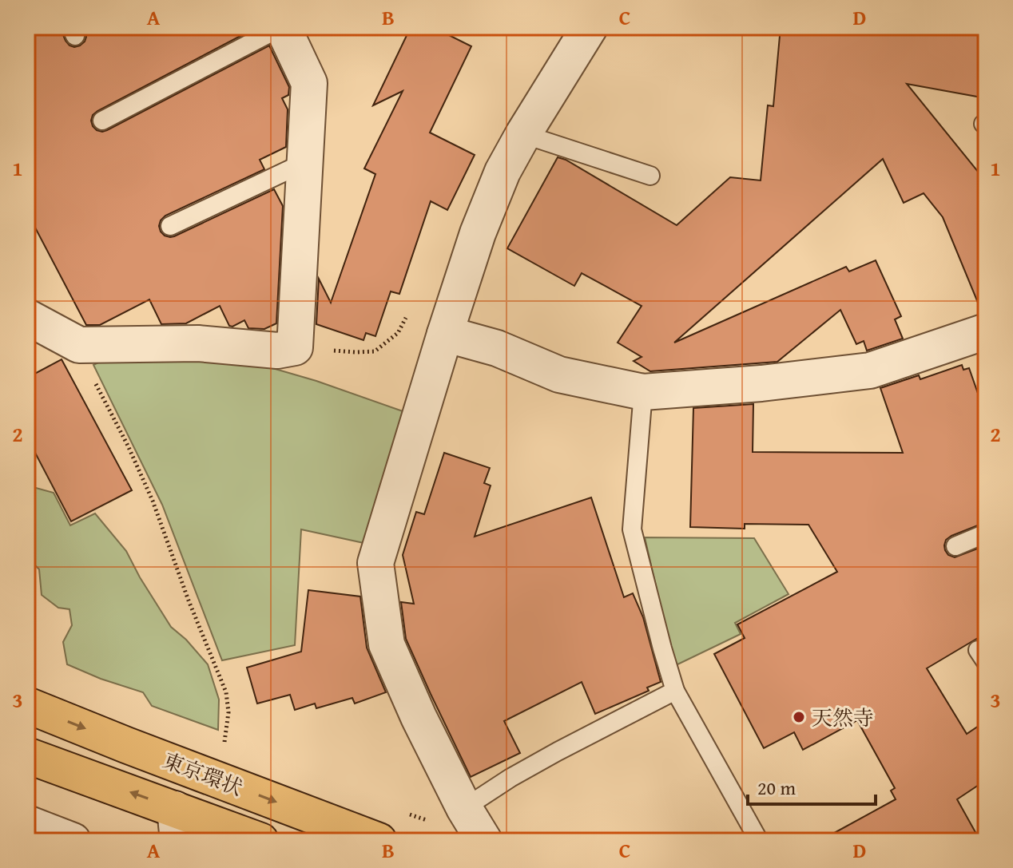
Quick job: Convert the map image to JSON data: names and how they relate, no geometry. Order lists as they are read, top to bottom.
{
  "streets": {
    "highway": ["東京環状"]
  },
  "places": ["天然寺"],
  "scale_bar": "20 m",
  "grid": {
    "columns": [
      "A",
      "B",
      "C",
      "D"
    ],
    "rows": ["1", "2", "3"]
  }
}
